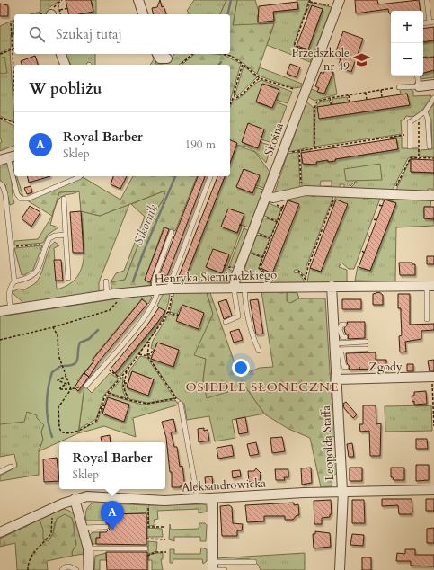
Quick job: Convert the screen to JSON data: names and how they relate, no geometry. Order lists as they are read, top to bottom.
{
  "streets": {
    "street": [
      "Skośna",
      "Henryka Siemiradzkiego",
      "Zgody",
      "Leopolda Staffa",
      "Aleksandrowicka"
    ]
  },
  "crossings": [
    ["Skośna", "Henryka Siemiradzkiego"],
    ["Henryka Siemiradzkiego", "Leopolda Staffa"],
    ["Zgody", "Leopolda Staffa"],
    ["Leopolda Staffa", "Aleksandrowicka"]
  ],
  "districts": ["OSIEDLE SŁONECZNE"],
  "water": ["Sikornik"],
  "places": {
    "school or university": ["Przedszkole nr 49"]
  },
  "page": {
    "map_buttons": ["+", "−"],
    "search": "Szukaj tutaj",
    "heading": "W pobliżu",
    "list": [
      {
        "mark": "A",
        "name": "Royal Barber",
        "note": "Sklep",
        "value": "190 m"
      }
    ],
    "popup": ["Royal Barber", "Sklep"],
    "pins": "A"
  }
}
